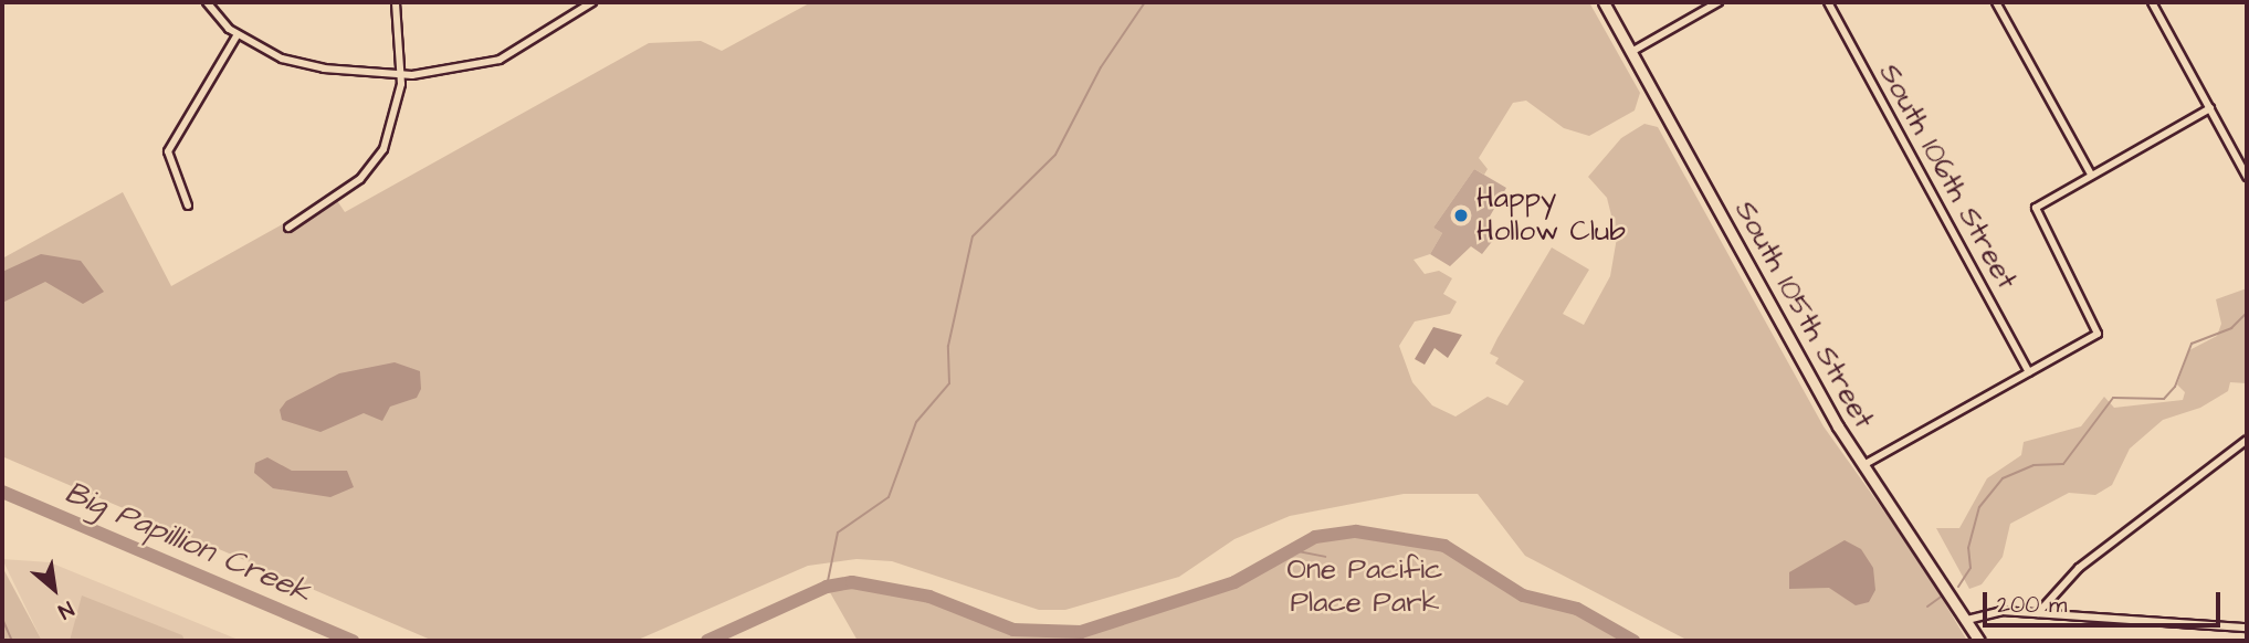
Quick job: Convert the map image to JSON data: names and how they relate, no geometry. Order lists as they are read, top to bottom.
{
  "streets": {
    "street": ["South 106th Street", "South 105th Street"]
  },
  "water": ["Big Papillion Creek"],
  "parks": ["One Pacific Place Park"],
  "places": ["Happy Hollow Club"],
  "scale_bar": "200 m",
  "north": "bottom right"
}
